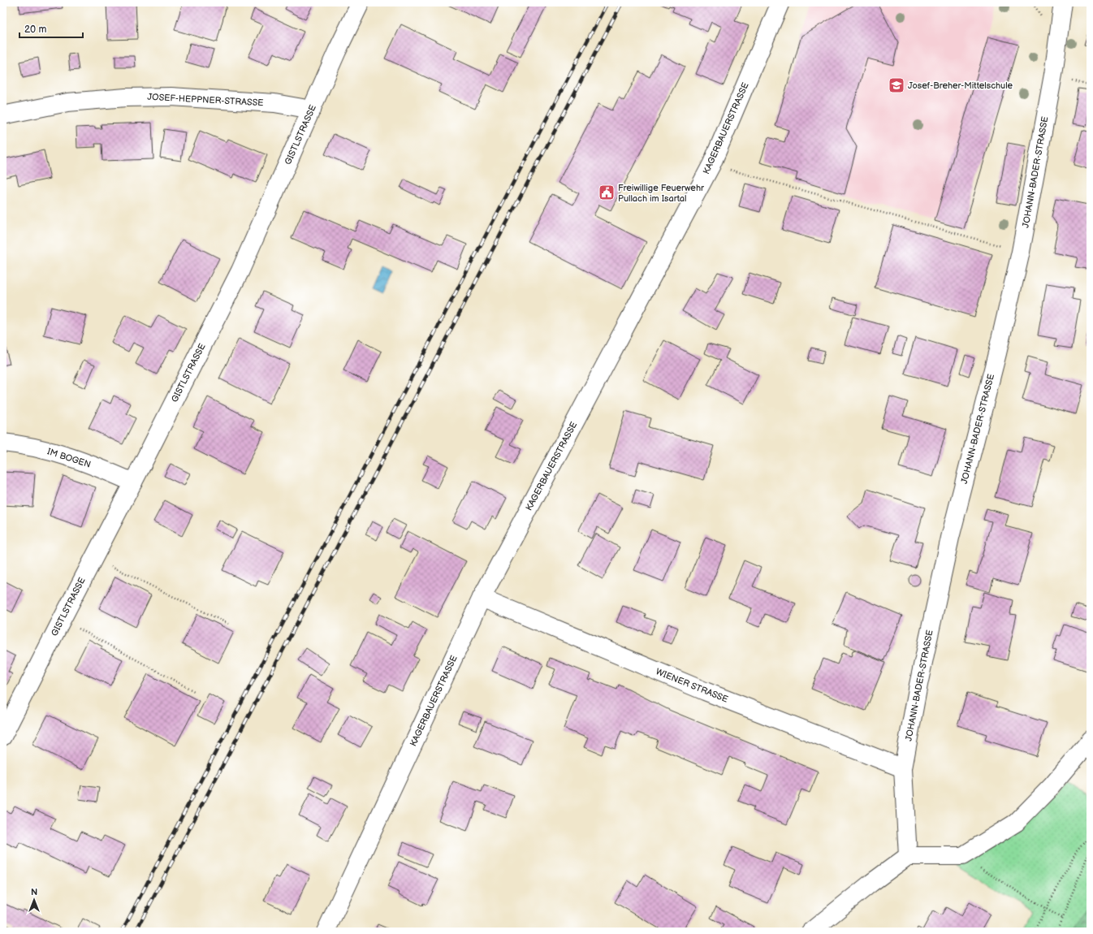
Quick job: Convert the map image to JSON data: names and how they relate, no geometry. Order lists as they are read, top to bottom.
{
  "streets": {
    "street": [
      "JOSEF-HEPPNER-STRASSE",
      "KAGERBAUERSTRASSE",
      "GISTLSTRASSE",
      "JOHANN-BADER-STRASSE",
      "IM BOGEN",
      "WIENER STRASSE"
    ]
  },
  "crossings": [
    ["JOSEF-HEPPNER-STRASSE", "GISTLSTRASSE"],
    ["KAGERBAUERSTRASSE", "WIENER STRASSE"],
    ["GISTLSTRASSE", "IM BOGEN"],
    ["JOHANN-BADER-STRASSE", "WIENER STRASSE"]
  ],
  "places": {
    "school or university": ["Josef-Breher-Mittelschule"],
    "public building": ["Freiwillige Feuerwehr Pullach im Isartal"]
  },
  "scale_bar": "20 m",
  "north": "top"
}
